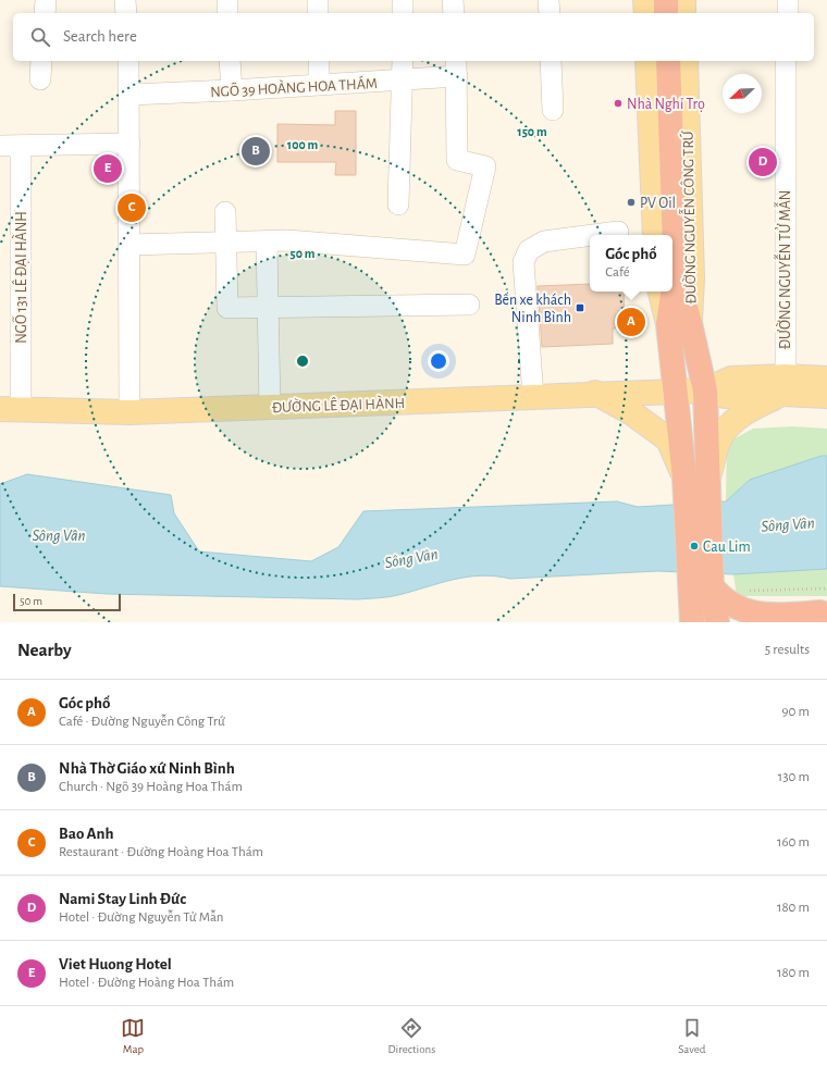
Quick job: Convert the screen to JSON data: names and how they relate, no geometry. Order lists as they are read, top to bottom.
{
  "streets": {
    "highway": ["ĐƯỜNG NGUYỄN CÔNG TRỨ"],
    "main road": ["ĐƯỜNG LÊ ĐẠI HÀNH"],
    "street": ["NGÕ 39 HOÀNG HOA THÁM", "ĐƯỜNG NGUYỄN TỬ MẪN", "NGÕ 131 LÊ ĐẠI HÀNH"]
  },
  "crossings": [
    ["ĐƯỜNG NGUYỄN CÔNG TRỨ", "ĐƯỜNG LÊ ĐẠI HÀNH"],
    ["ĐƯỜNG NGUYỄN TỬ MẪN", "ĐƯỜNG LÊ ĐẠI HÀNH"],
    ["NGÕ 131 LÊ ĐẠI HÀNH", "ĐƯỜNG LÊ ĐẠI HÀNH"]
  ],
  "water": ["Sông Vân"],
  "places": {
    "other": ["Nhà Nghỉ Trọ", "PV Oil", "Cau Lim"],
    "transit": ["Bến xe khách Ninh Bình"]
  },
  "scale_bar": "50 m",
  "north": "bottom left",
  "page": {
    "search": "Search here",
    "pins": [
      "B",
      "D",
      "E",
      "C",
      "A"
    ],
    "popup": ["Góc phố", "Café"],
    "scale": "50 m",
    "heading": ["Nearby", "5 results"],
    "list": [
      {
        "mark": "A",
        "name": "Góc phố",
        "note": "Café · Đường Nguyễn Công Trứ",
        "value": "90 m"
      },
      {
        "mark": "B",
        "name": "Nhà Thờ Giáo xứ Ninh Bình",
        "note": "Church · Ngõ 39 Hoàng Hoa Thám",
        "value": "130 m"
      },
      {
        "mark": "C",
        "name": "Bao Anh",
        "note": "Restaurant · Đường Hoàng Hoa Thám",
        "value": "160 m"
      },
      {
        "mark": "D",
        "name": "Nami Stay Linh Đức",
        "note": "Hotel · Đường Nguyễn Tử Mẫn",
        "value": "180 m"
      },
      {
        "mark": "E",
        "name": "Viet Huong Hotel",
        "note": "Hotel · Đường Hoàng Hoa Thám",
        "value": "180 m"
      }
    ],
    "nav": ["Map", "Directions", "Saved"]
  },
  "rings": ["150 m", "100 m", "50 m"]
}
